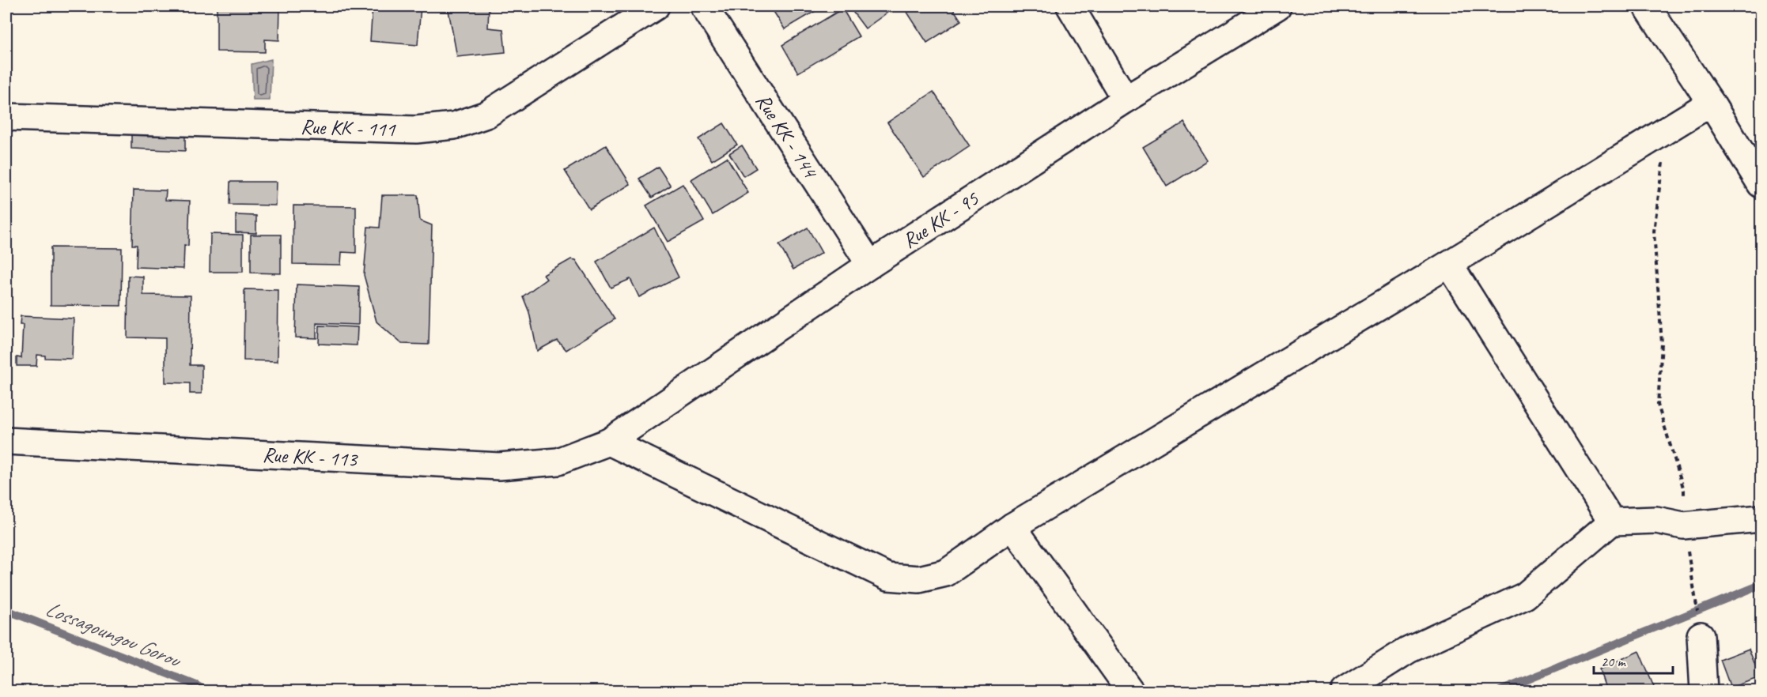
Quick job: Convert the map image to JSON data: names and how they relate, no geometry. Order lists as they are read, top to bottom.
{
  "streets": {
    "street": [
      "Rue KK - 111",
      "Rue KK - 144",
      "Rue KK - 95",
      "Rue KK - 113"
    ]
  },
  "crossings": [
    ["Rue KK - 144", "Rue KK - 95"],
    ["Rue KK - 95", "Rue KK - 113"]
  ],
  "water": ["Lossagoungou Gorou"],
  "scale_bar": "20 m"
}
